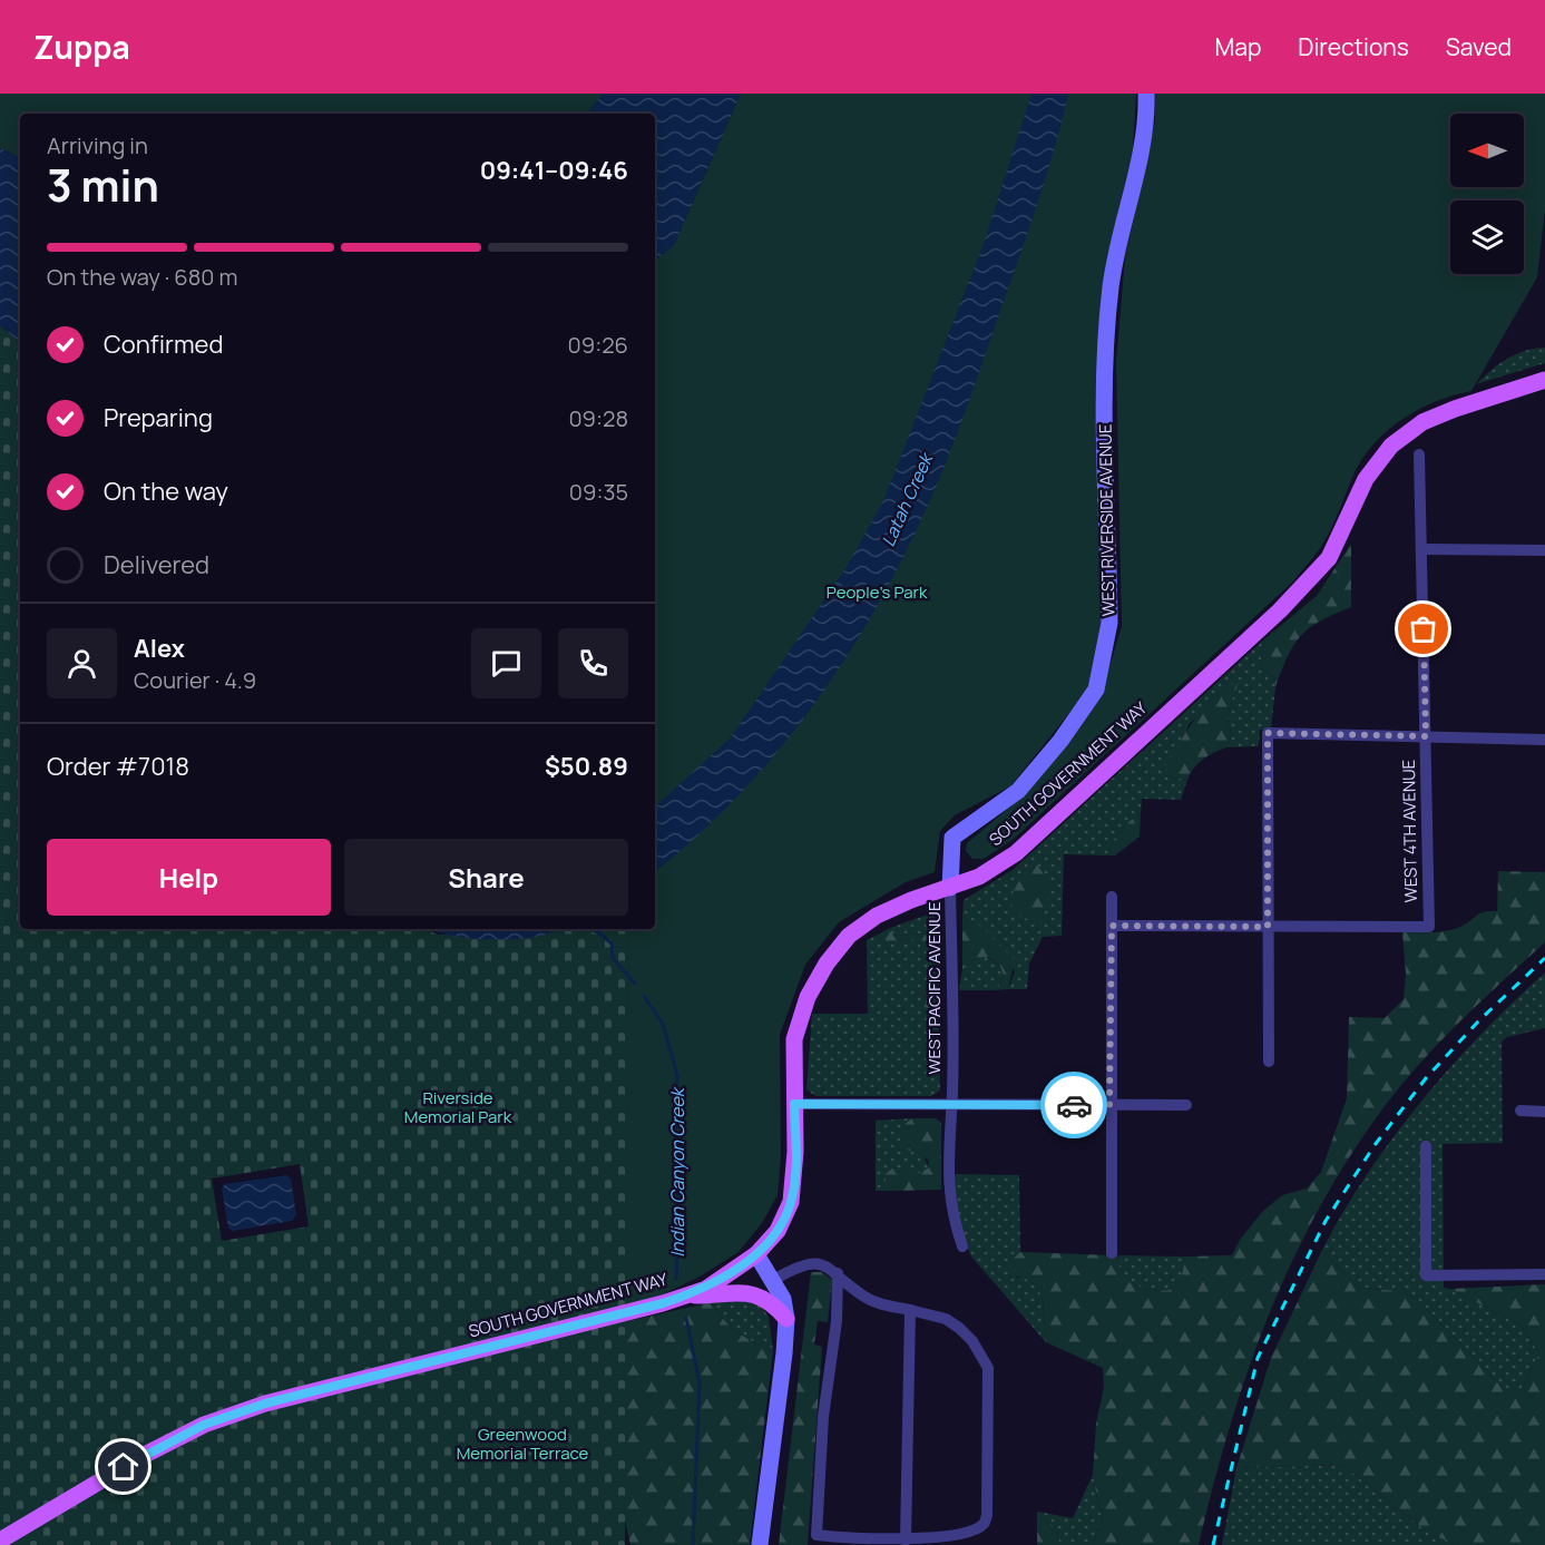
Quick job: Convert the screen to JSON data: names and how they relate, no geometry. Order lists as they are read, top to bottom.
{
  "streets": {
    "main road": ["WEST RIVERSIDE AVENUE", "SOUTH GOVERNMENT WAY"],
    "street": ["WEST 4TH AVENUE", "WEST PACIFIC AVENUE"]
  },
  "crossings": [
    ["WEST RIVERSIDE AVENUE", "SOUTH GOVERNMENT WAY"],
    ["WEST RIVERSIDE AVENUE", "WEST PACIFIC AVENUE"],
    ["SOUTH GOVERNMENT WAY", "WEST PACIFIC AVENUE"]
  ],
  "water": ["Latah Creek", "Indian Canyon Creek"],
  "parks": ["People's Park", "Riverside Memorial Park", "Greenwood Memorial Terrace"],
  "north": "left",
  "page": {
    "header": "Zuppa",
    "nav": ["Map", "Directions", "Saved"],
    "heading": ["3 min", "Arriving in", "09:41–09:46"],
    "panel": [
      "Alex",
      "Courier · 4.9",
      "Order #7018",
      "$50.89"
    ],
    "bar": "On the way · 680 m",
    "list": [
      ["Confirmed", "09:26"],
      ["Preparing", "09:28"],
      ["On the way", "09:35"],
      "Delivered"
    ],
    "buttons": ["Help", "Share"]
  }
}
